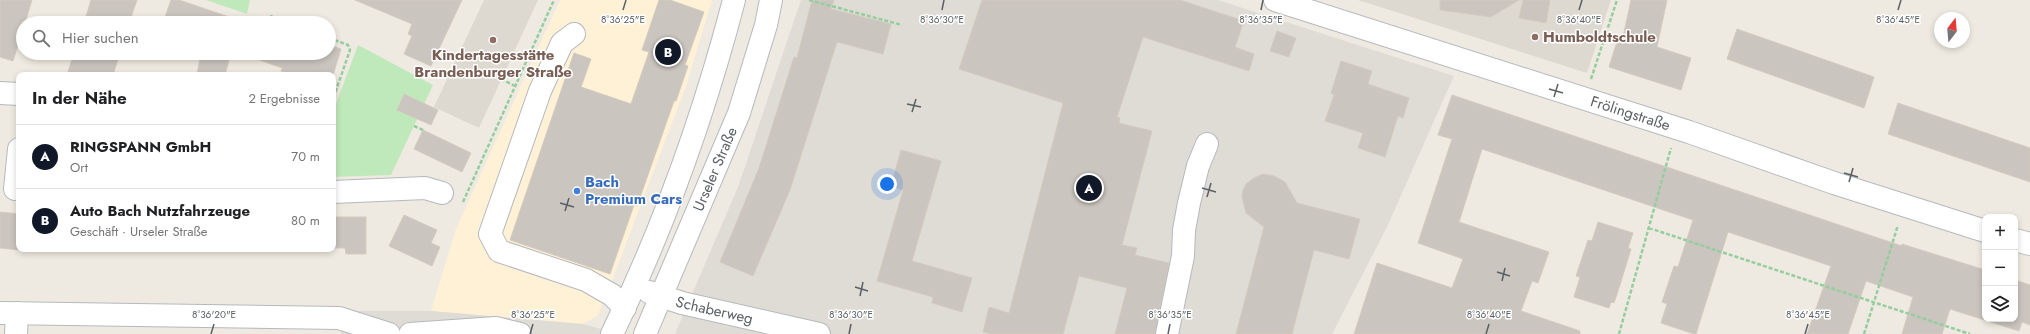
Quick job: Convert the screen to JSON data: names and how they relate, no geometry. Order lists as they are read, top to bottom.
{
  "streets": {
    "street": ["Frölingstraße", "Urseler Straße", "Schaberweg"]
  },
  "crossings": [
    ["Urseler Straße", "Schaberweg"]
  ],
  "places": ["Humboldtschule", "Kindertagesstätte Brandenburger Straße", "Bach Premium Cars"],
  "north": "top",
  "page": {
    "search": "Hier suchen",
    "pins": ["B", "A"],
    "heading": ["In der Nähe", "2 Ergebnisse"],
    "list": [
      {
        "mark": "A",
        "name": "RINGSPANN GmbH",
        "note": "Ort",
        "value": "70 m"
      },
      {
        "mark": "B",
        "name": "Auto Bach Nutzfahrzeuge",
        "note": "Geschäft · Urseler Straße",
        "value": "80 m"
      }
    ],
    "map_buttons": ["+", "−"]
  },
  "coordinates": [
    "8°36'25\"E",
    "8°36'30\"E",
    "8°36'35\"E",
    "8°36'40\"E",
    "8°36'45\"E",
    "8°36'20\"E"
  ]
}
